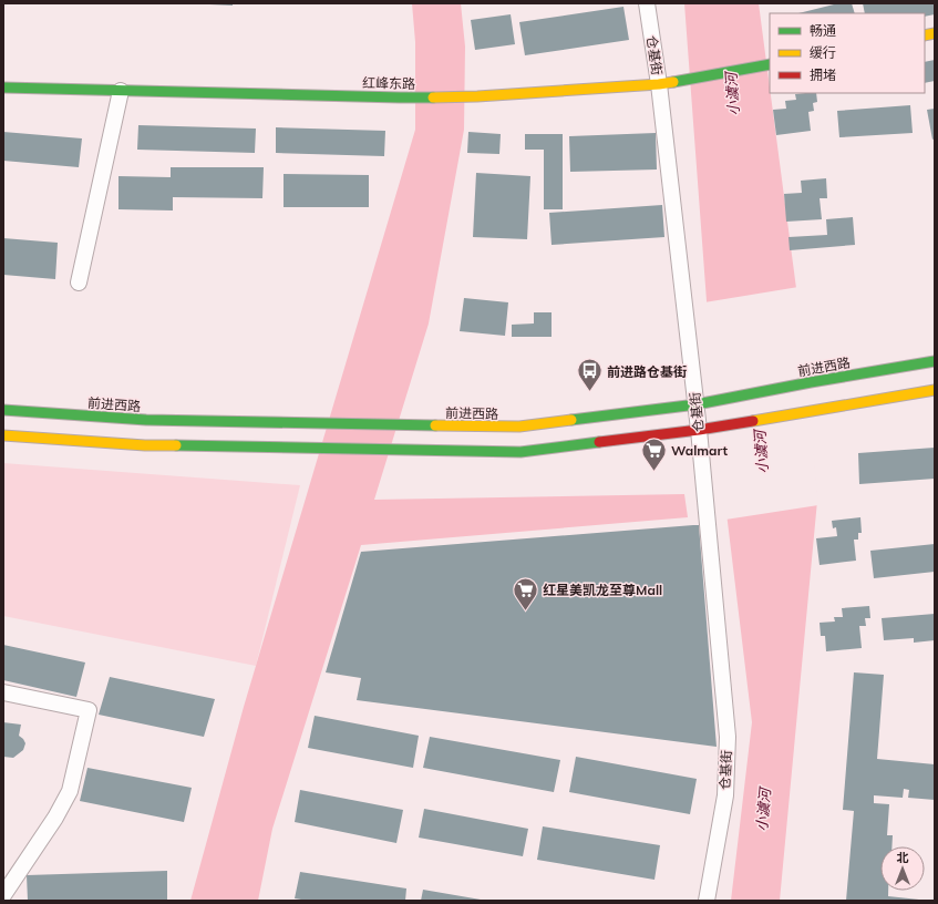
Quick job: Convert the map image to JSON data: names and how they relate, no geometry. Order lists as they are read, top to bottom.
{
  "streets": {
    "main road": ["红峰东路", "前进西路"],
    "street": ["仓基街"]
  },
  "crossings": [
    ["仓基街", "红峰东路"],
    ["仓基街", "前进西路"]
  ],
  "water": ["小澞河"],
  "places": {
    "bus stop": ["前进路仓基街"],
    "supermarket": ["Walmart", "红星美凯龙至尊Mall"]
  },
  "legend": ["畅通", "缓行", "拥堵"],
  "north": "top"
}
